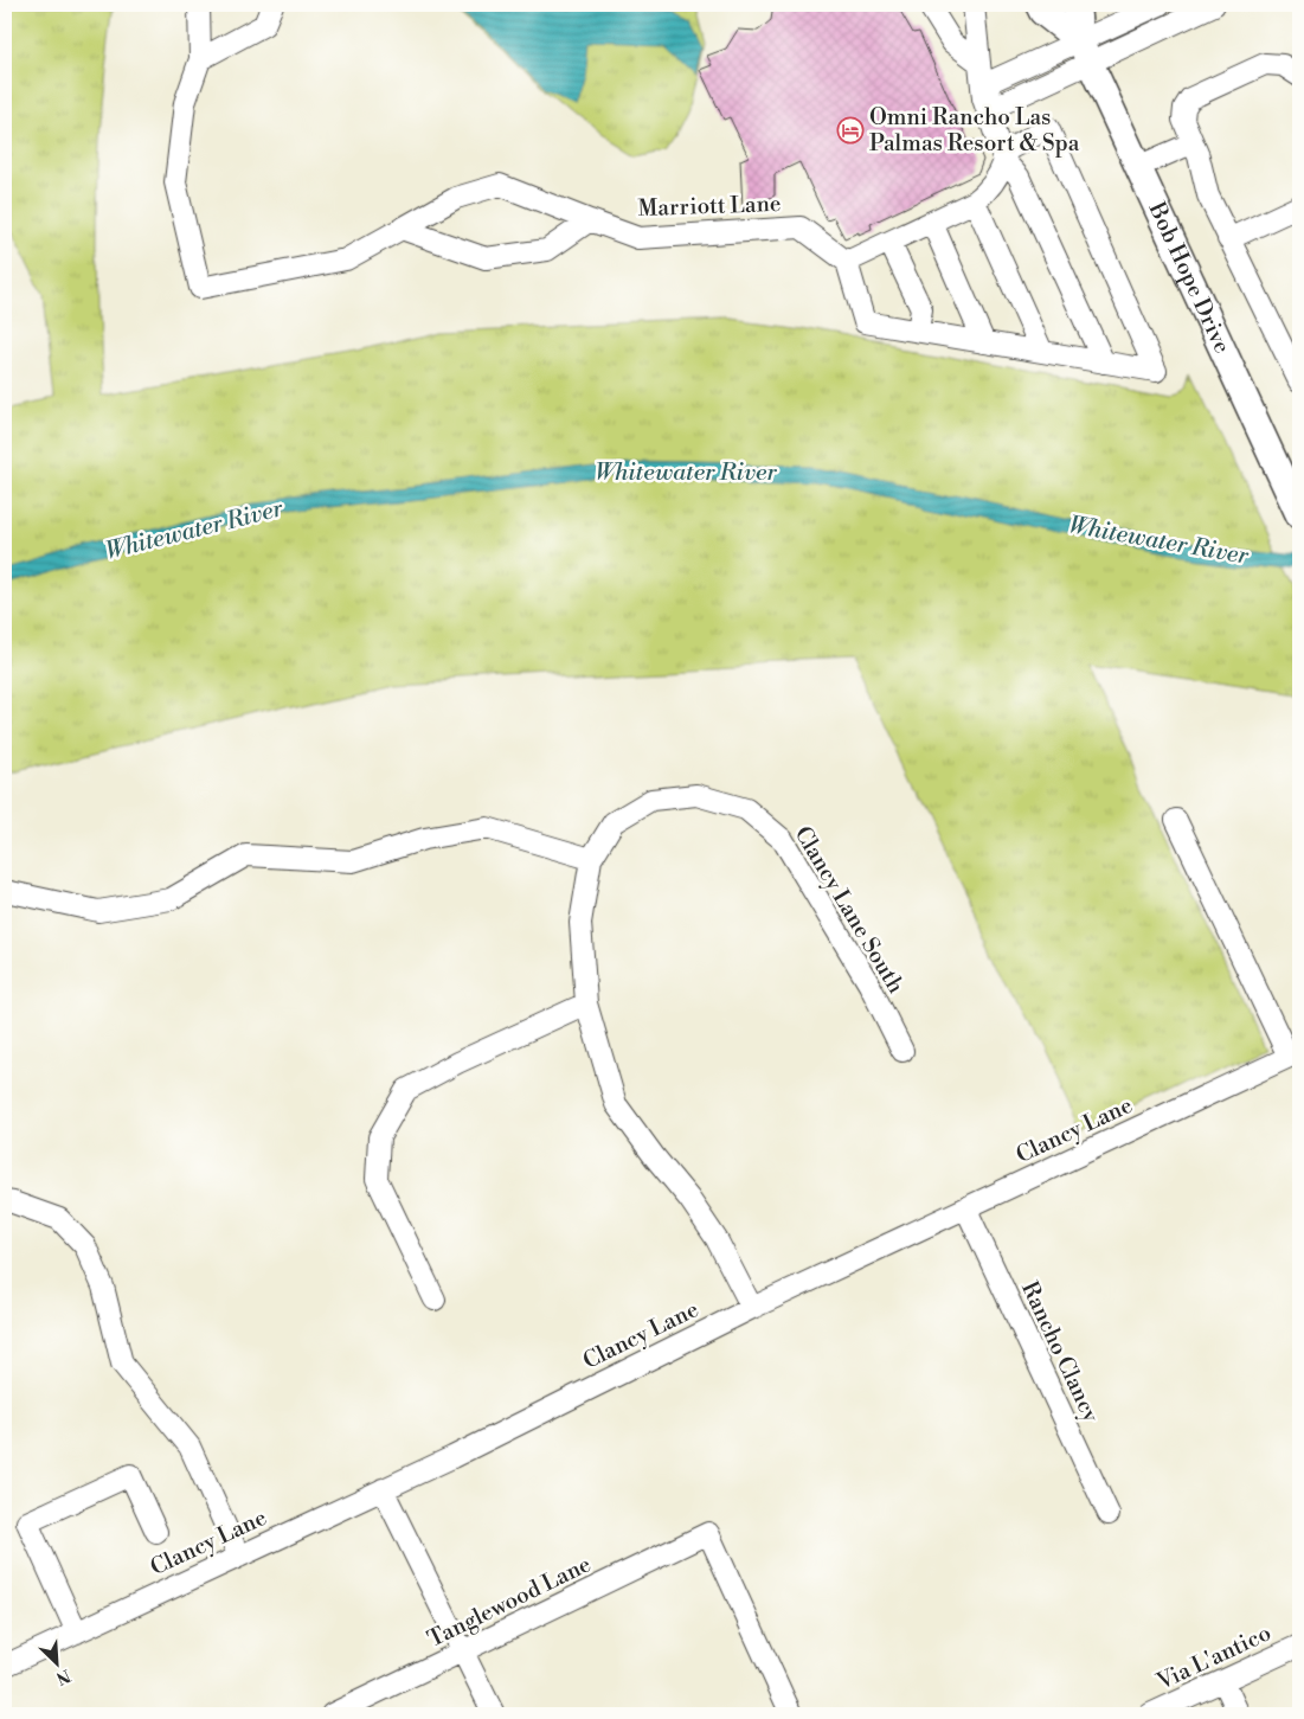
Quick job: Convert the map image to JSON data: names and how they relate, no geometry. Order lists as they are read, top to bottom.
{
  "streets": {
    "main road": ["Bob Hope Drive"],
    "street": [
      "Marriott Lane",
      "Clancy Lane South",
      "Clancy Lane",
      "Rancho Clancy",
      "Tanglewood Lane",
      "Via L'antico"
    ]
  },
  "crossings": [
    ["Clancy Lane South", "Clancy Lane"],
    ["Clancy Lane", "Rancho Clancy"]
  ],
  "water": ["Whitewater River"],
  "places": {
    "hotel": ["Omni Rancho Las Palmas Resort & Spa"]
  },
  "north": "bottom right"
}
